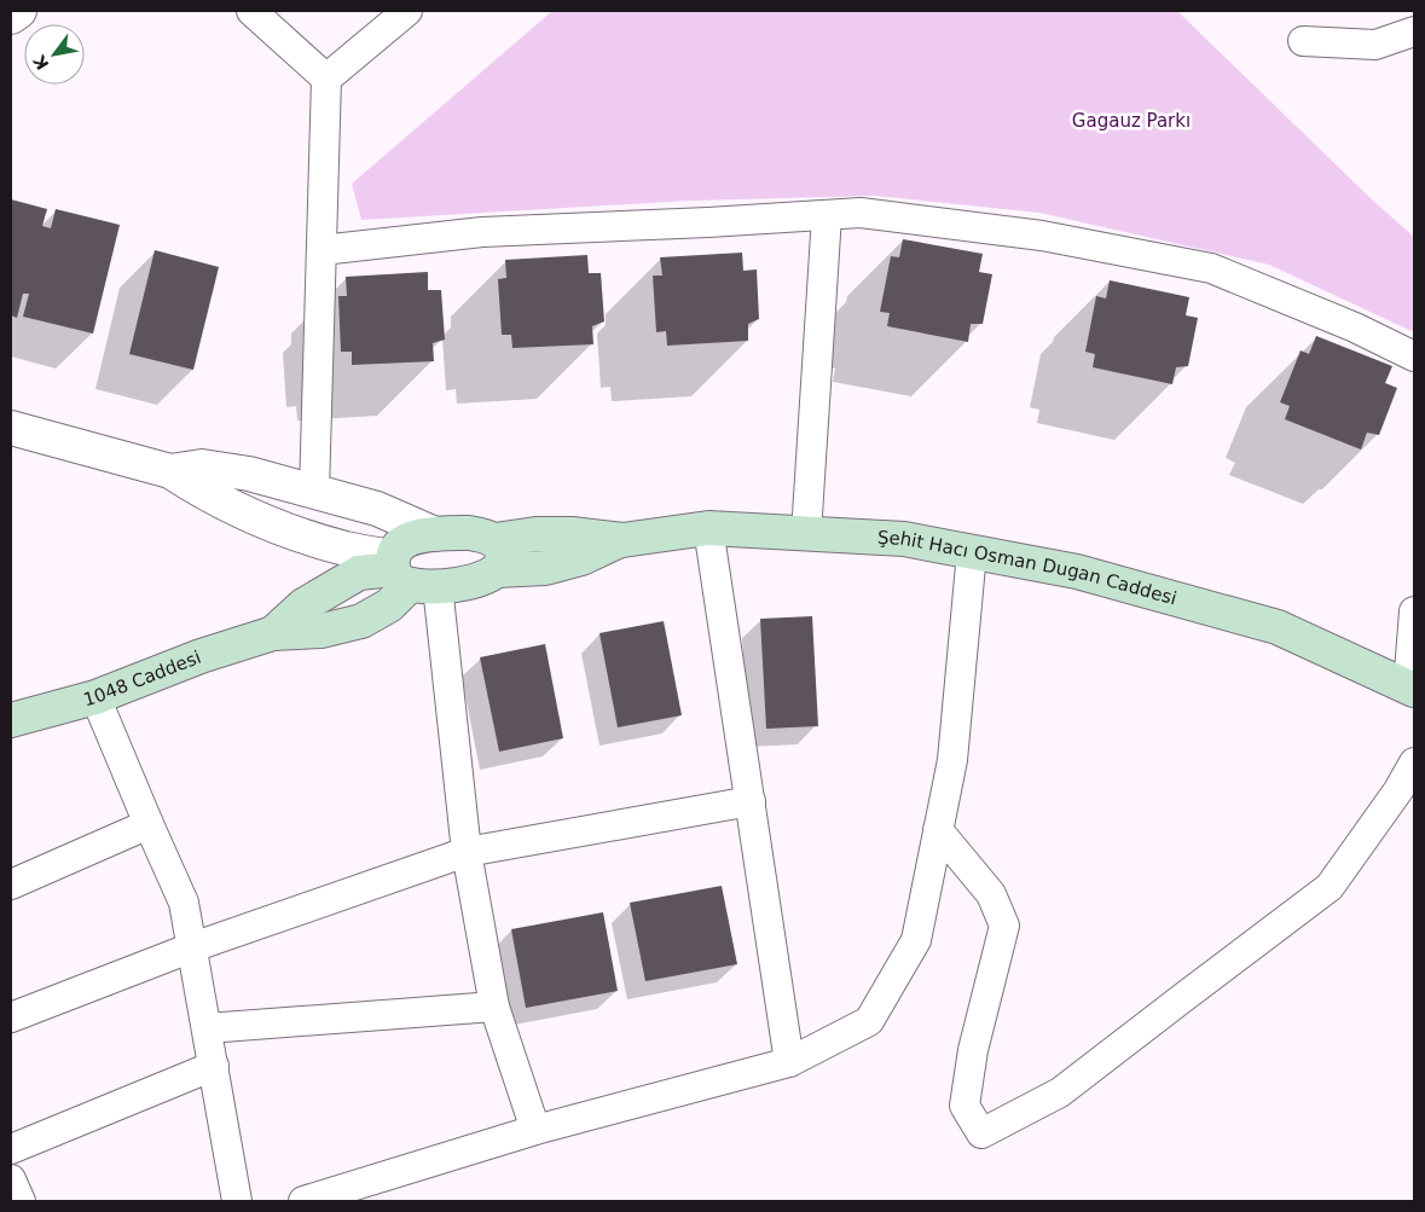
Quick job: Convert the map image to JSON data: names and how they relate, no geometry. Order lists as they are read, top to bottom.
{
  "streets": {
    "main road": ["Şehit Hacı Osman Dugan Caddesi", "1048 Caddesi"]
  },
  "parks": ["Gagauz Parkı"],
  "north": "bottom left"
}
